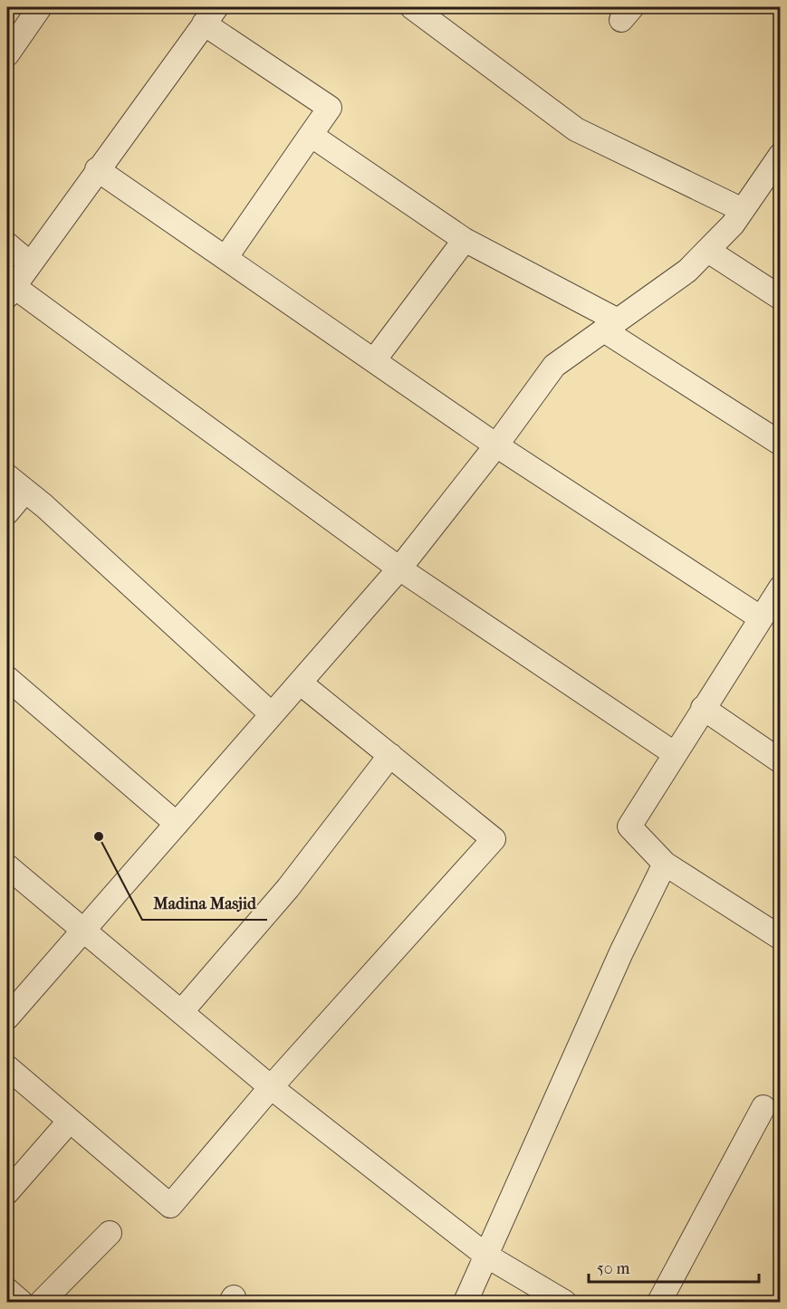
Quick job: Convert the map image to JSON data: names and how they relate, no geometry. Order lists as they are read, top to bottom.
{
  "places": ["Madina Masjid"],
  "scale_bar": "50 m"
}
